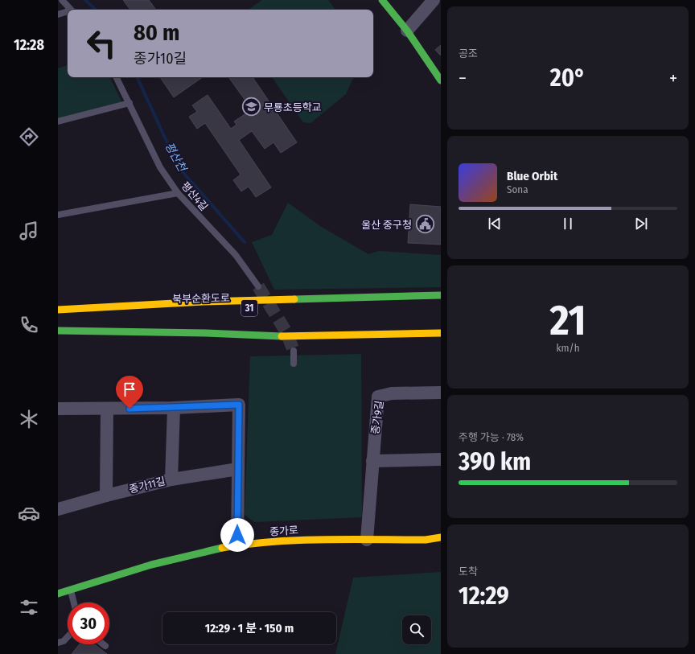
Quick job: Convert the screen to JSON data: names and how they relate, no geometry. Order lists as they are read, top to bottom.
{
  "streets": {
    "main road": ["북부순환도로", "31", "종가로"],
    "street": ["종가9길", "종가11길"],
    "lane": ["평산4길"]
  },
  "crossings": [
    ["종가9길", "종가로"]
  ],
  "water": ["평산천"],
  "places": {
    "school or university": ["무룡초등학교"],
    "public building": ["울산 중구청"]
  },
  "page": {
    "tabs": "12:28",
    "tile": [
      "공조",
      ["21", "km/h"],
      ["주행 가능 · 78%", "390 km"],
      ["도착", "12:29"]
    ],
    "turn": ["80 m", "종가10길"],
    "heat": ["−", "20°", "+"],
    "song": ["Blue Orbit", "Sona"],
    "limit": "30",
    "trip": "12:29 · 1 분 · 150 m"
  }
}
